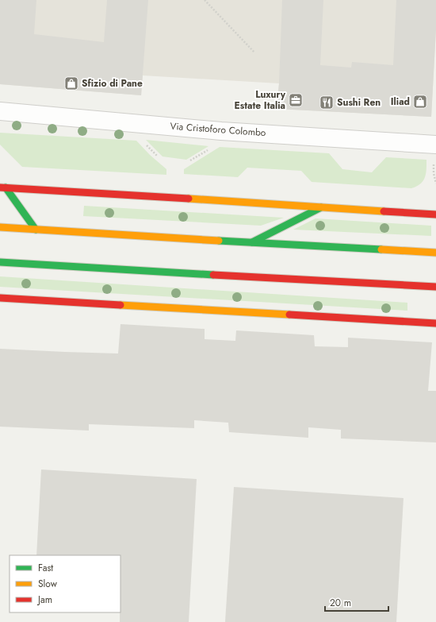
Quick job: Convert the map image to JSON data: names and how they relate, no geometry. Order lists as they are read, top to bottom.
{
  "streets": {
    "street": ["Via Cristoforo Colombo"]
  },
  "places": {
    "shop": ["Sfizio di Pane", "Iliad"],
    "office": ["Luxury Estate Italia"],
    "restaurant": ["Sushi Ren"]
  },
  "legend": ["Fast", "Slow", "Jam"],
  "scale_bar": "20 m"
}
